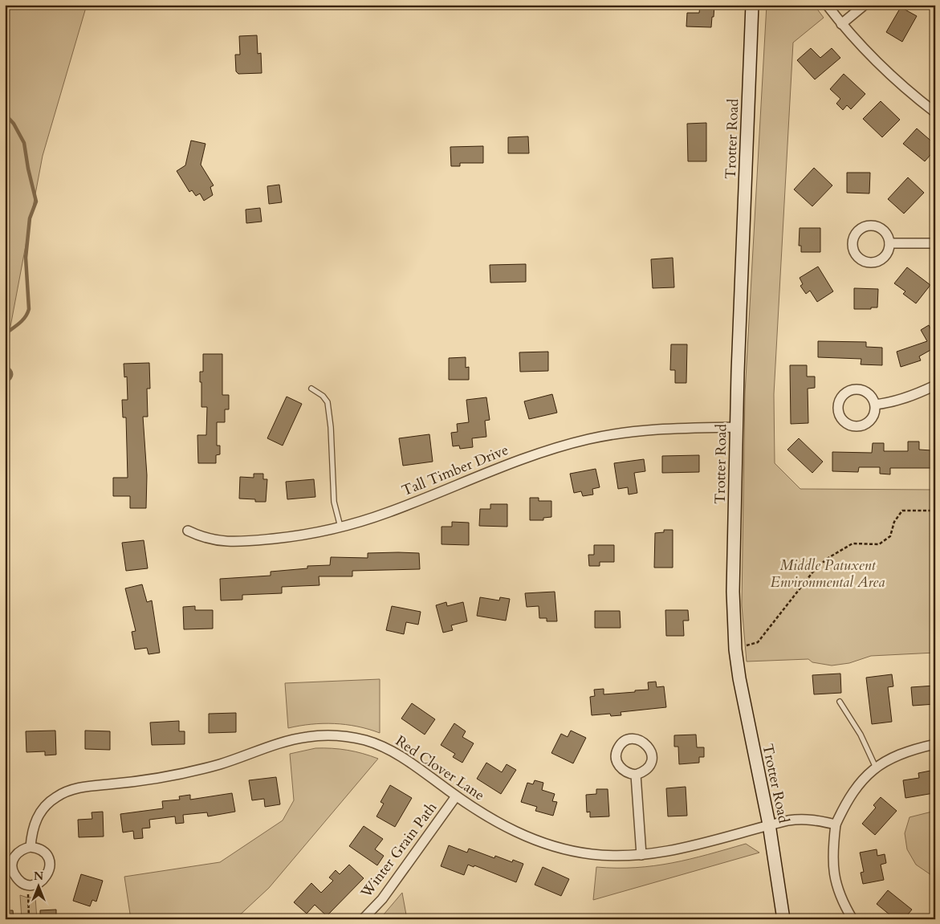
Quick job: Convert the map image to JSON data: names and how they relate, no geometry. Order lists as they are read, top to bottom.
{
  "streets": {
    "street": [
      "Trotter Road",
      "Tall Timber Drive",
      "Red Clover Lane",
      "Winter Grain Path"
    ]
  },
  "crossings": [
    ["Trotter Road", "Tall Timber Drive"],
    ["Trotter Road", "Red Clover Lane"],
    ["Red Clover Lane", "Winter Grain Path"]
  ],
  "parks": ["Middle Patuxent Environmental Area"],
  "north": "top"
}
